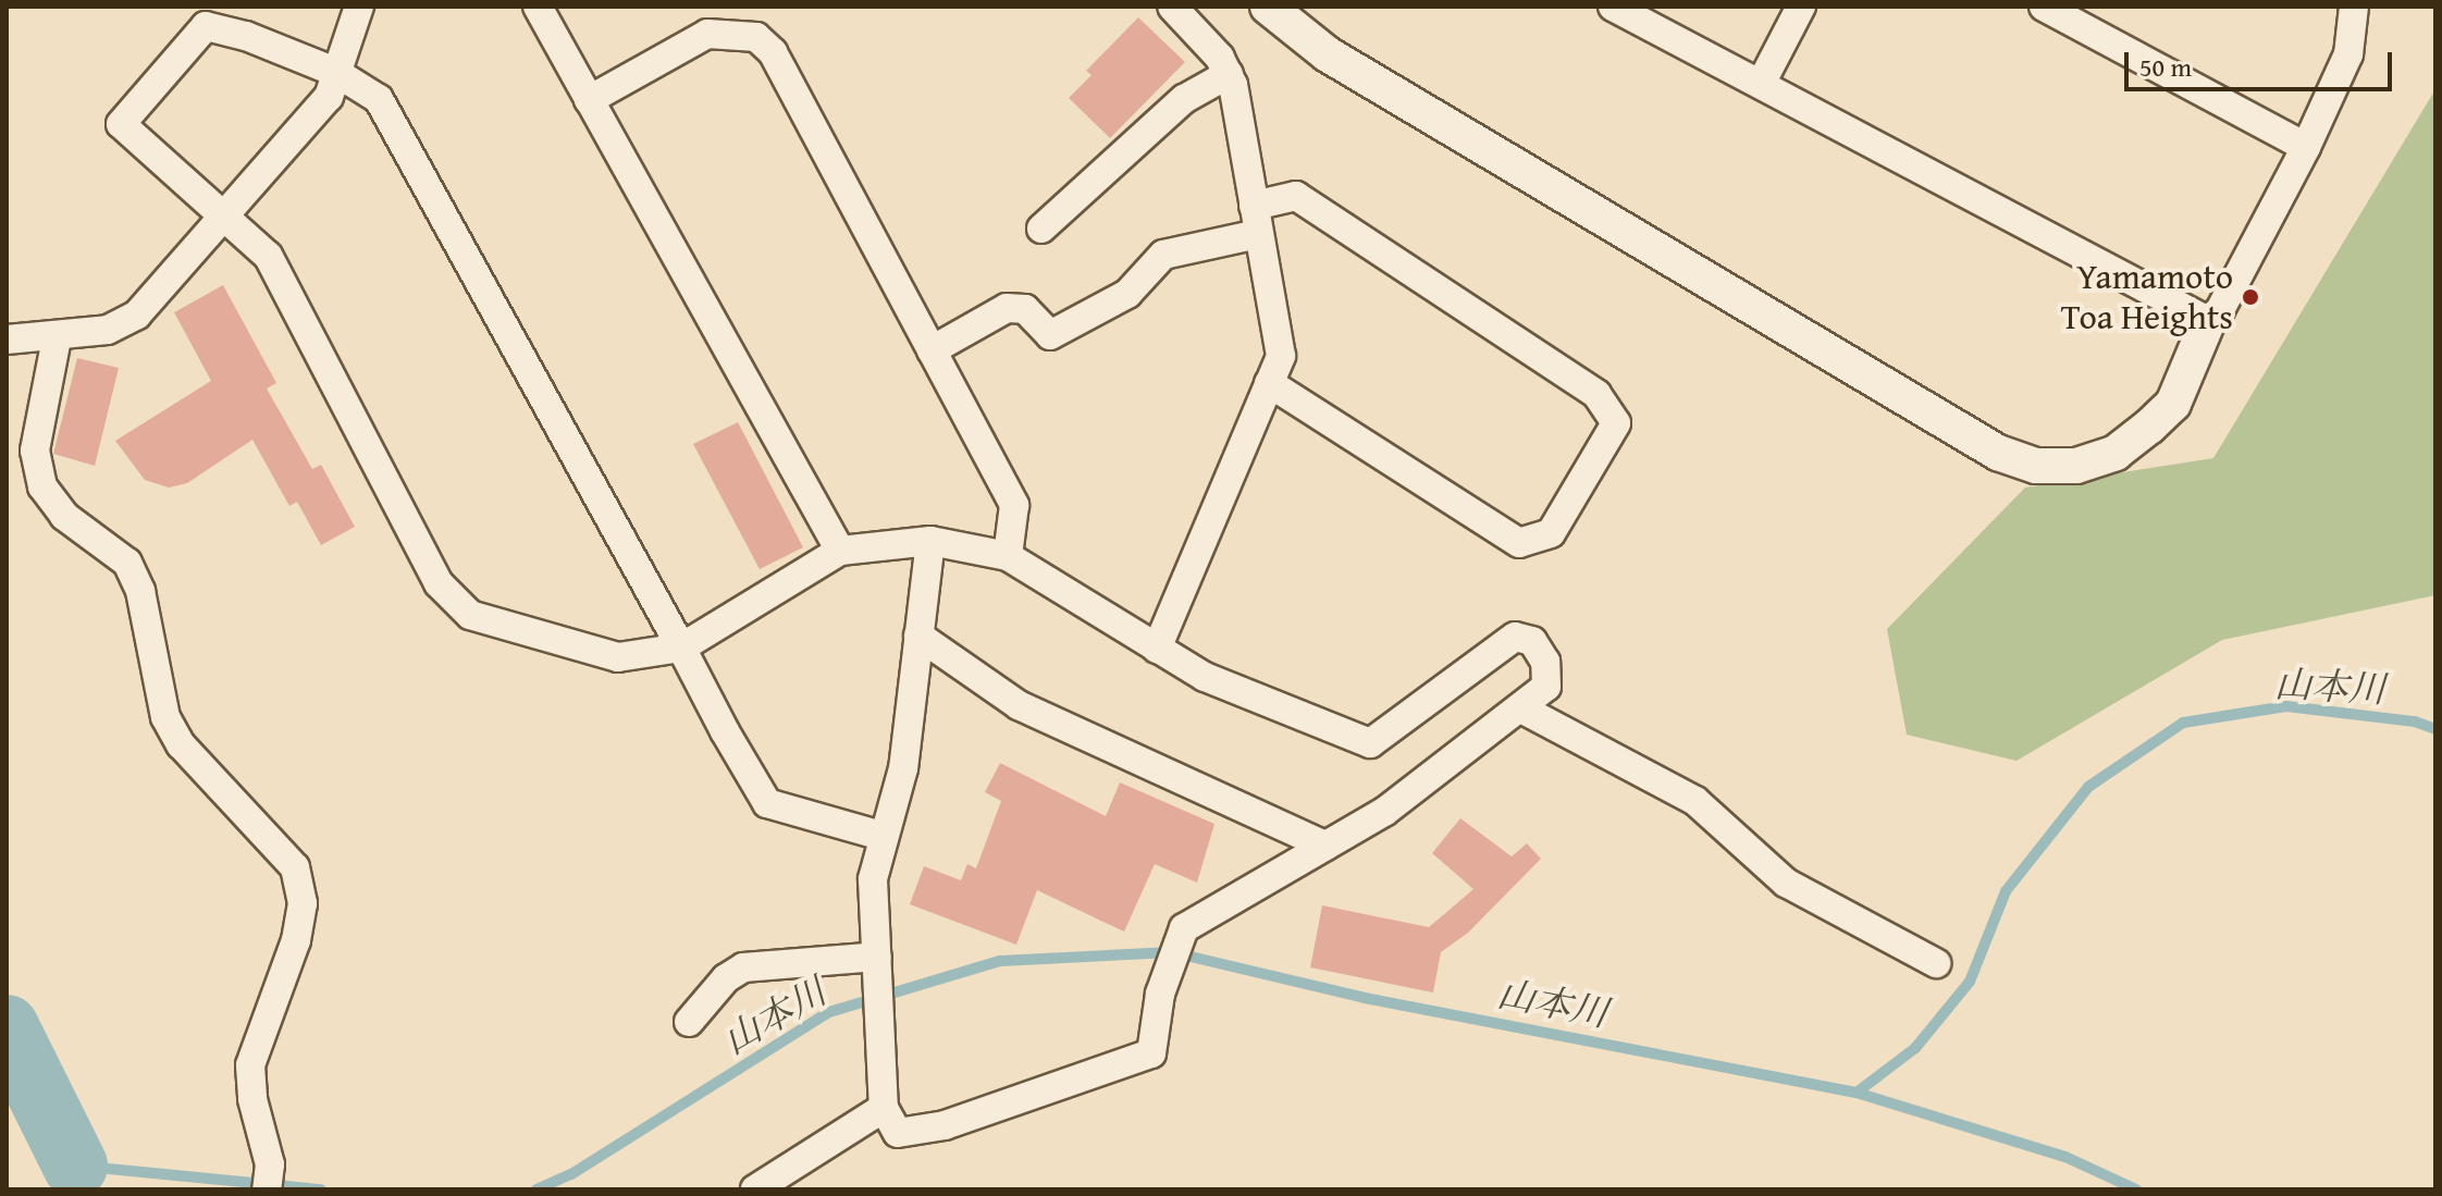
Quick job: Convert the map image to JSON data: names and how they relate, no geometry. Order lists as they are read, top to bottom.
{
  "water": ["山本川"],
  "places": ["Yamamoto Toa Heights"],
  "scale_bar": "50 m"
}
